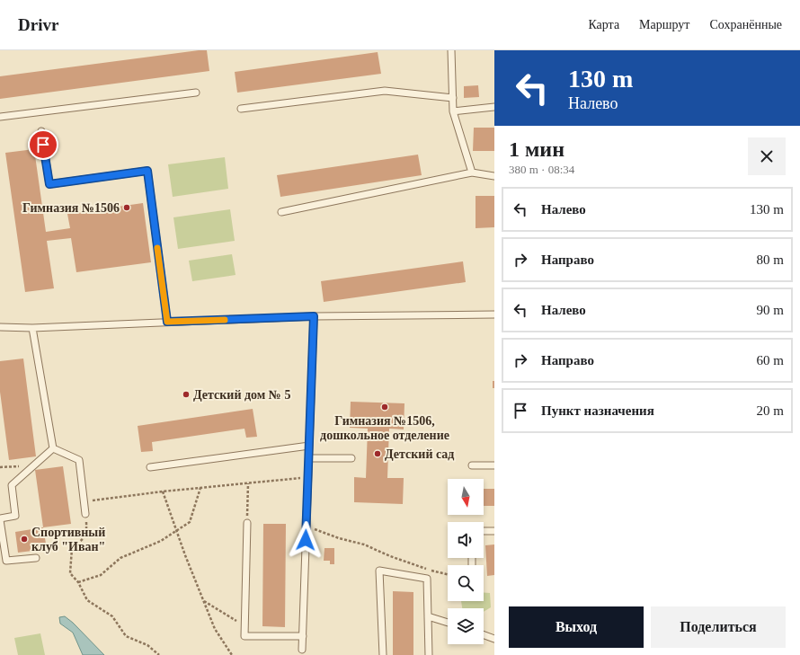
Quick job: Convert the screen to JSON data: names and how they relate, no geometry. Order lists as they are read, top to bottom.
{
  "places": [
    "Гимназия №1506",
    "Детский дом № 5",
    "Гимназия №1506, дошкольное отделение",
    "Детский сад",
    "Спортивный клуб \"Иван\""
  ],
  "north": "bottom",
  "page": {
    "header": "Drivr",
    "nav": ["Карта", "Маршрут", "Сохранённые"],
    "turn": ["130 m", "Налево"],
    "heading": ["1 мин", "380 m · 08:34"],
    "list": [
      {
        "name": "Налево",
        "value": "130 m"
      },
      {
        "name": "Направо",
        "value": "80 m"
      },
      {
        "name": "Налево",
        "value": "90 m"
      },
      {
        "name": "Направо",
        "value": "60 m"
      },
      {
        "name": "Пункт назначения",
        "value": "20 m"
      }
    ],
    "buttons": ["Выход", "Поделиться"]
  }
}
